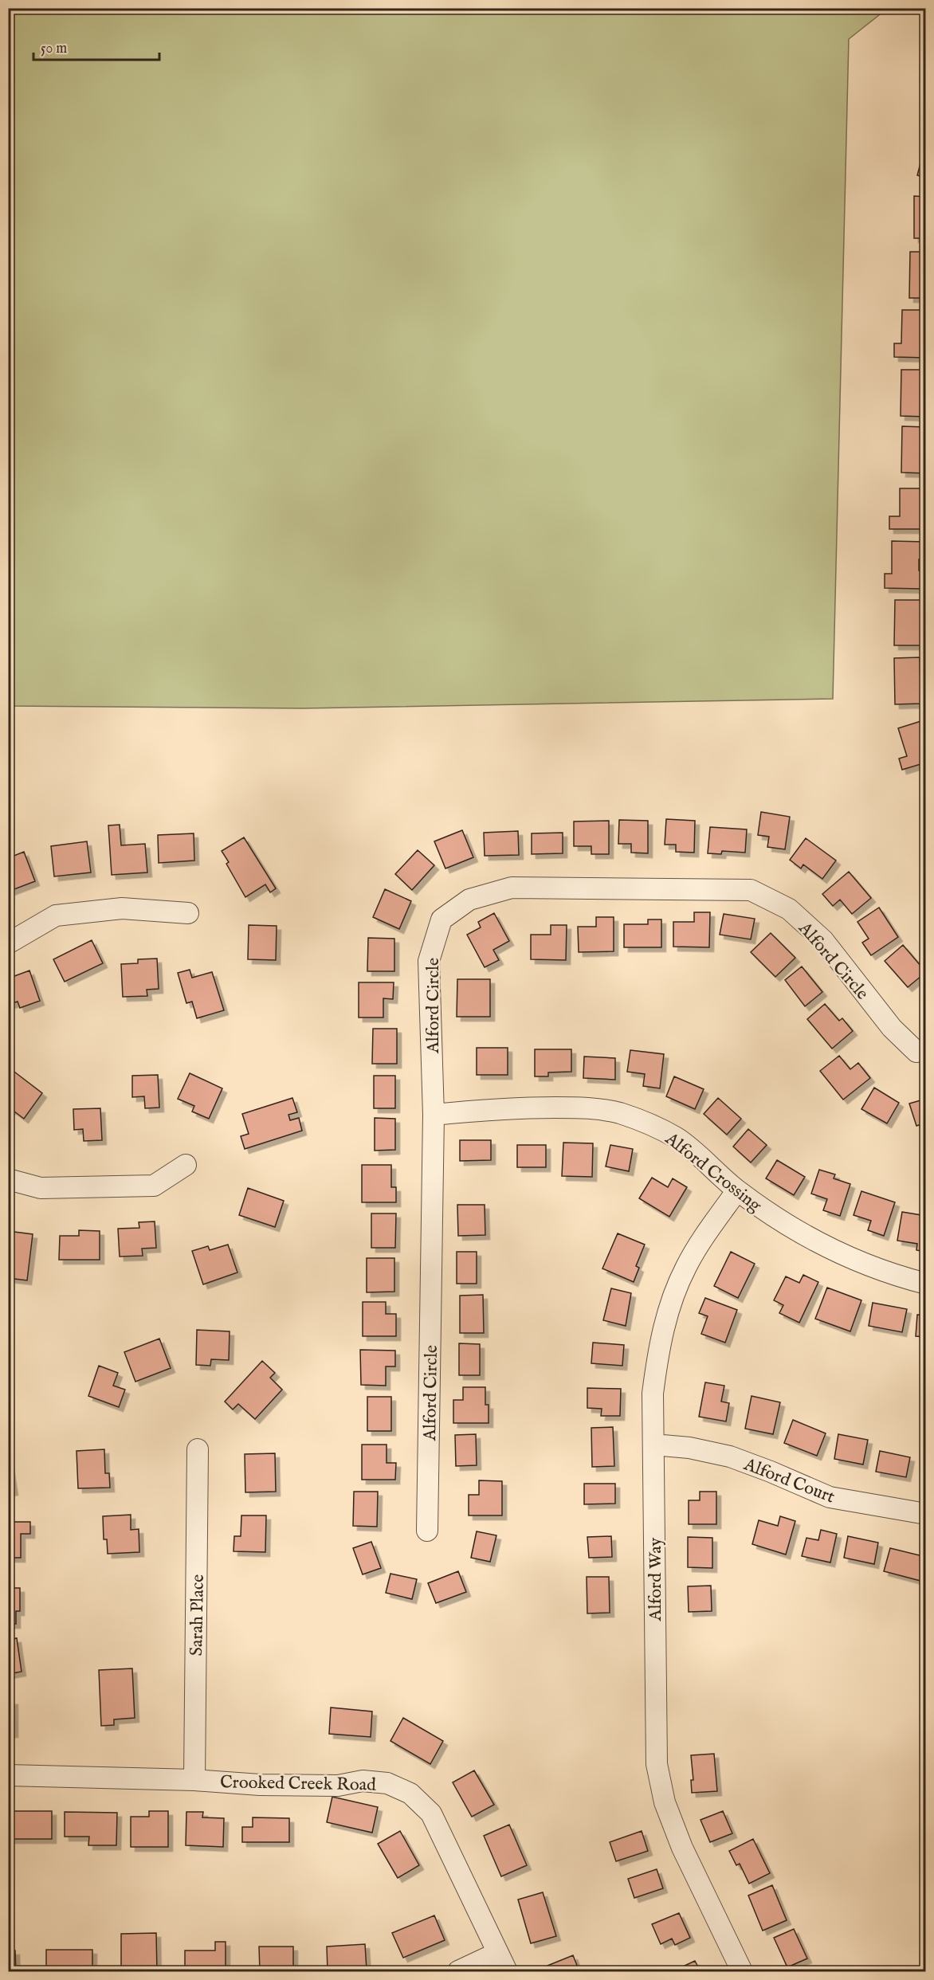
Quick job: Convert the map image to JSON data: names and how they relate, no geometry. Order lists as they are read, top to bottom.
{
  "streets": {
    "street": [
      "Alford Circle",
      "Alford Crossing",
      "Alford Court",
      "Alford Way",
      "Sarah Place",
      "Crooked Creek Road"
    ]
  },
  "crossings": [
    ["Alford Circle", "Alford Crossing"],
    ["Alford Crossing", "Alford Way"],
    ["Alford Court", "Alford Way"],
    ["Sarah Place", "Crooked Creek Road"]
  ],
  "scale_bar": "50 m"
}
